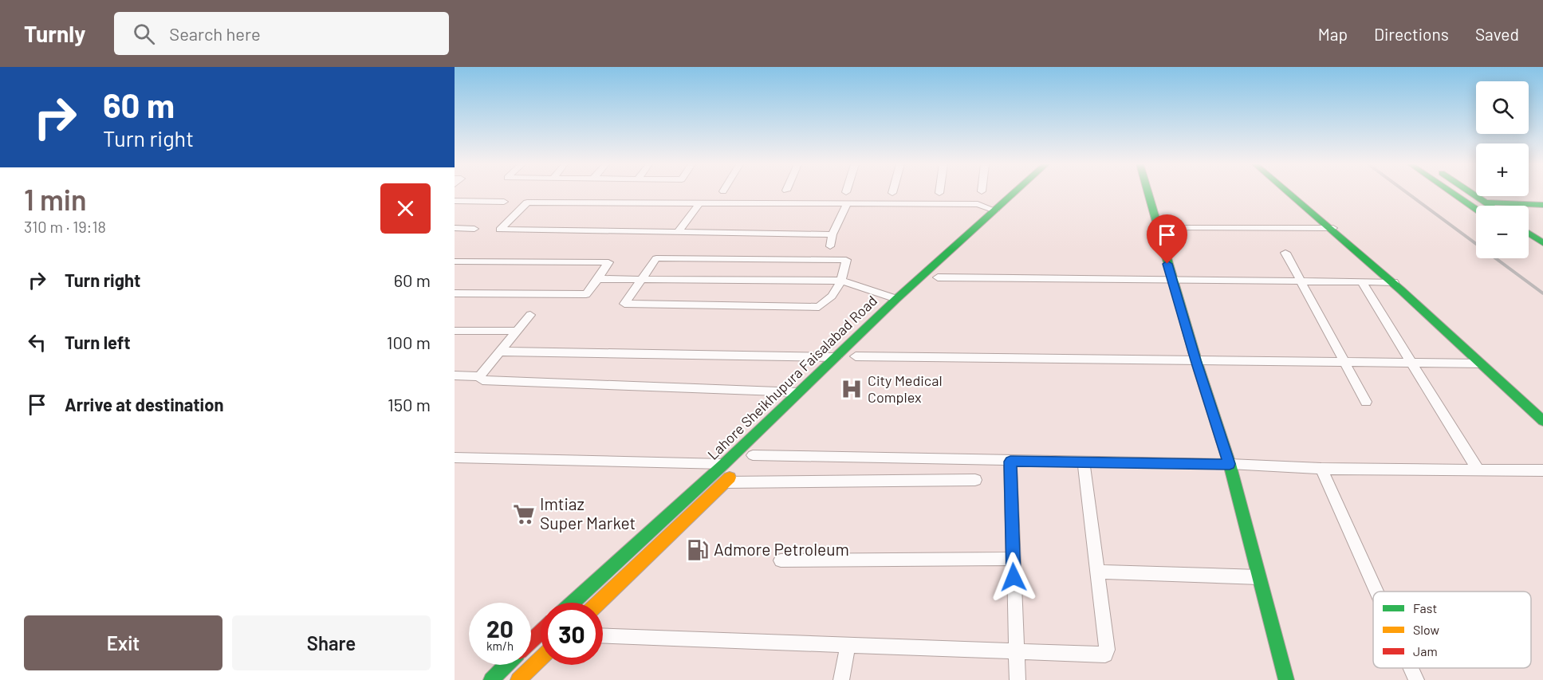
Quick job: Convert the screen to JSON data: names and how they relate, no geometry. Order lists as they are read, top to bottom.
{
  "streets": {
    "main road": ["Lahore Sheikhupura Faisalabad Road"]
  },
  "places": {
    "hospital": ["City Medical Complex"],
    "supermarket": ["Imtiaz Super Market"],
    "fuel station": ["Admore Petroleum"]
  },
  "legend": ["Fast", "Slow", "Jam"],
  "page": {
    "header": "Turnly",
    "search": "Search here",
    "nav": ["Map", "Directions", "Saved"],
    "turn": ["60 m", "Turn right"],
    "map_buttons": ["+", "−"],
    "heading": ["1 min", "310 m · 19:18"],
    "list": [
      {
        "name": "Turn right",
        "value": "60 m"
      },
      {
        "name": "Turn left",
        "value": "100 m"
      },
      {
        "name": "Arrive at destination",
        "value": "150 m"
      }
    ],
    "speed": "20 km/h",
    "limit": "30",
    "buttons": ["Exit", "Share"]
  }
}
